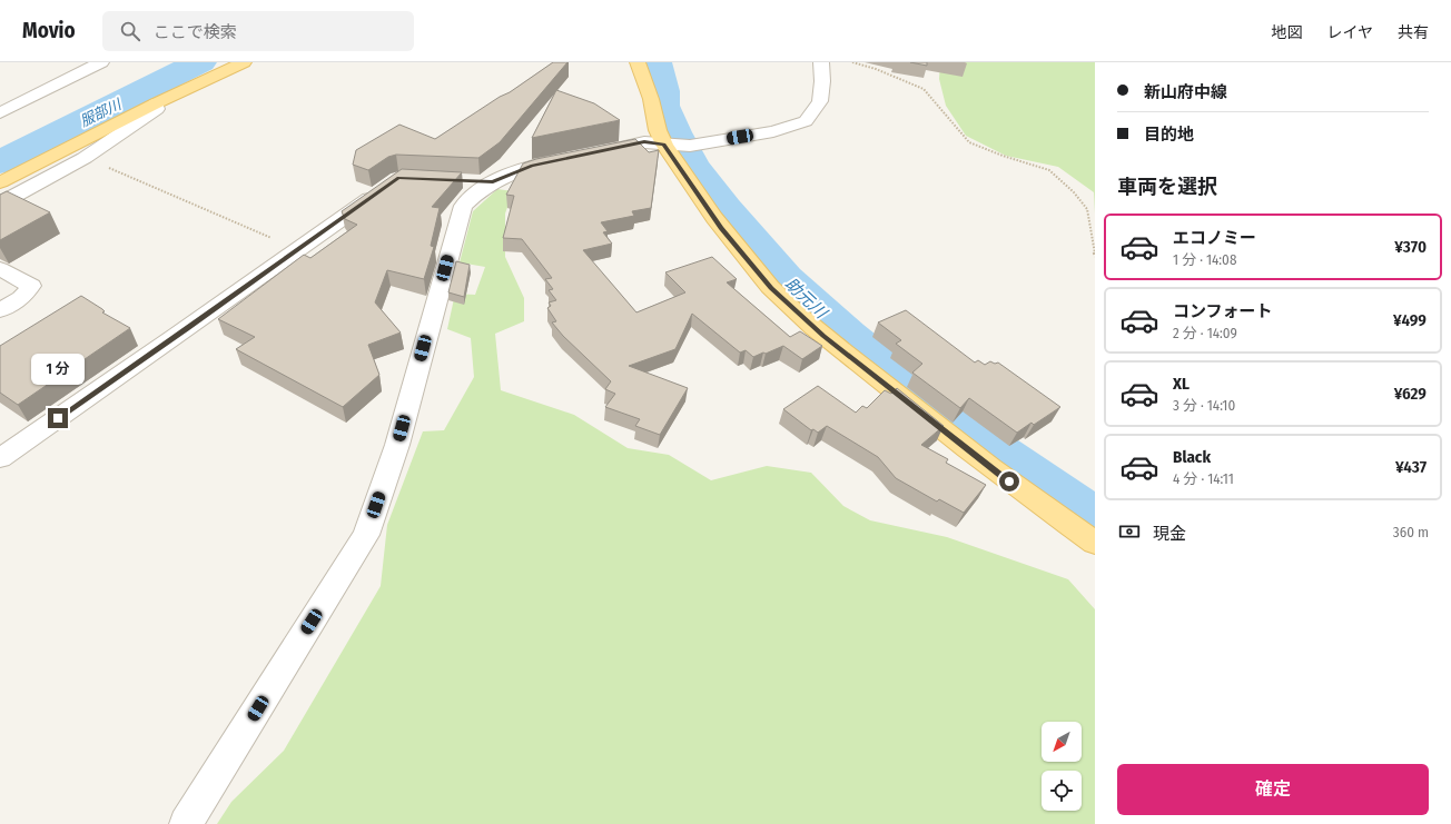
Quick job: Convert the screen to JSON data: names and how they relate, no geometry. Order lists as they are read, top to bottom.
{
  "water": ["服部川", "助元川"],
  "north": "bottom left",
  "page": {
    "header": "Movio",
    "search": "ここで検索",
    "nav": ["地図", "レイヤ", "共有"],
    "banner": ["新山府中線", "目的地"],
    "heading": "車両を選択",
    "list": [
      {
        "name": "エコノミー",
        "note": "1 分 · 14:08",
        "value": "¥370"
      },
      {
        "name": "コンフォート",
        "note": "2 分 · 14:09",
        "value": "¥499"
      },
      {
        "name": "XL",
        "note": "3 分 · 14:10",
        "value": "¥629"
      },
      {
        "name": "Black",
        "note": "4 分 · 14:11",
        "value": "¥437"
      }
    ],
    "bubble": "1 分",
    "pay": ["現金", "360 m"],
    "buttons": "確定"
  }
}
